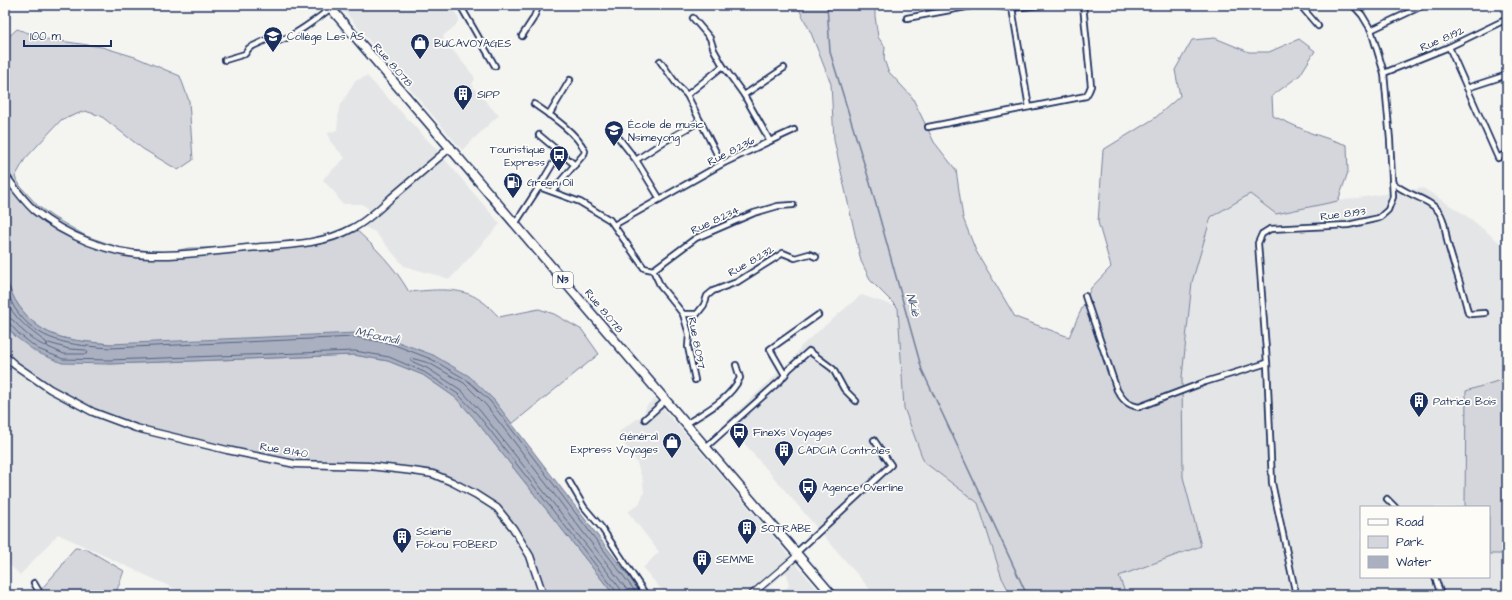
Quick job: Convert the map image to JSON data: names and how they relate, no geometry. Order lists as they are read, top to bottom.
{
  "streets": {
    "highway": ["Rue 8.078", "N3"],
    "main road": ["Rue 8.140"],
    "street": [
      "Rue 8.192",
      "Rue 8.236",
      "Rue 8.193",
      "Rue 8.234",
      "Rue 8.232",
      "Rue 8.097"
    ]
  },
  "crossings": [
    ["Rue 8.192", "Rue 8.193"],
    ["Rue 8.234", "Rue 8.097"],
    ["Rue 8.232", "Rue 8.097"]
  ],
  "water": ["Nkié", "Mfoundi"],
  "places": {
    "school or university": ["Collège Les AS", "École de music Nsimeyong"],
    "shop": ["BUCAVOYAGES", "Général Express Voyages"],
    "building": [
      "SIPP",
      "Patrice Bois",
      "CADCIA Controles",
      "SOTRABE",
      "Scierie Fokou FOBERD",
      "SEMME"
    ],
    "bus stop": ["Touristique Express", "FineXs Voyages", "Agence Overline"],
    "fuel station": ["Green Oil"]
  },
  "legend": ["Road", "Park", "Water"],
  "scale_bar": "100 m"
}
